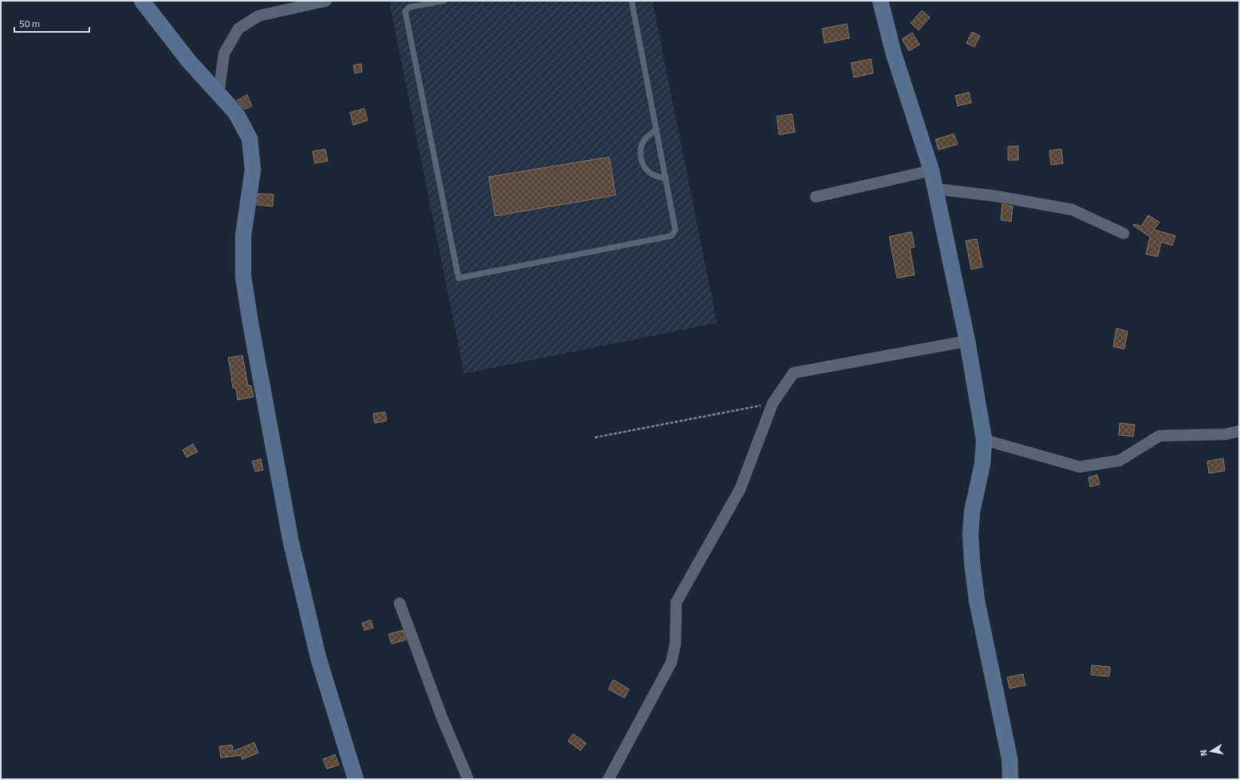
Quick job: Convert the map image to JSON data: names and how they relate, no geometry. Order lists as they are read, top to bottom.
{
  "scale_bar": "50 m",
  "north": "left"
}
